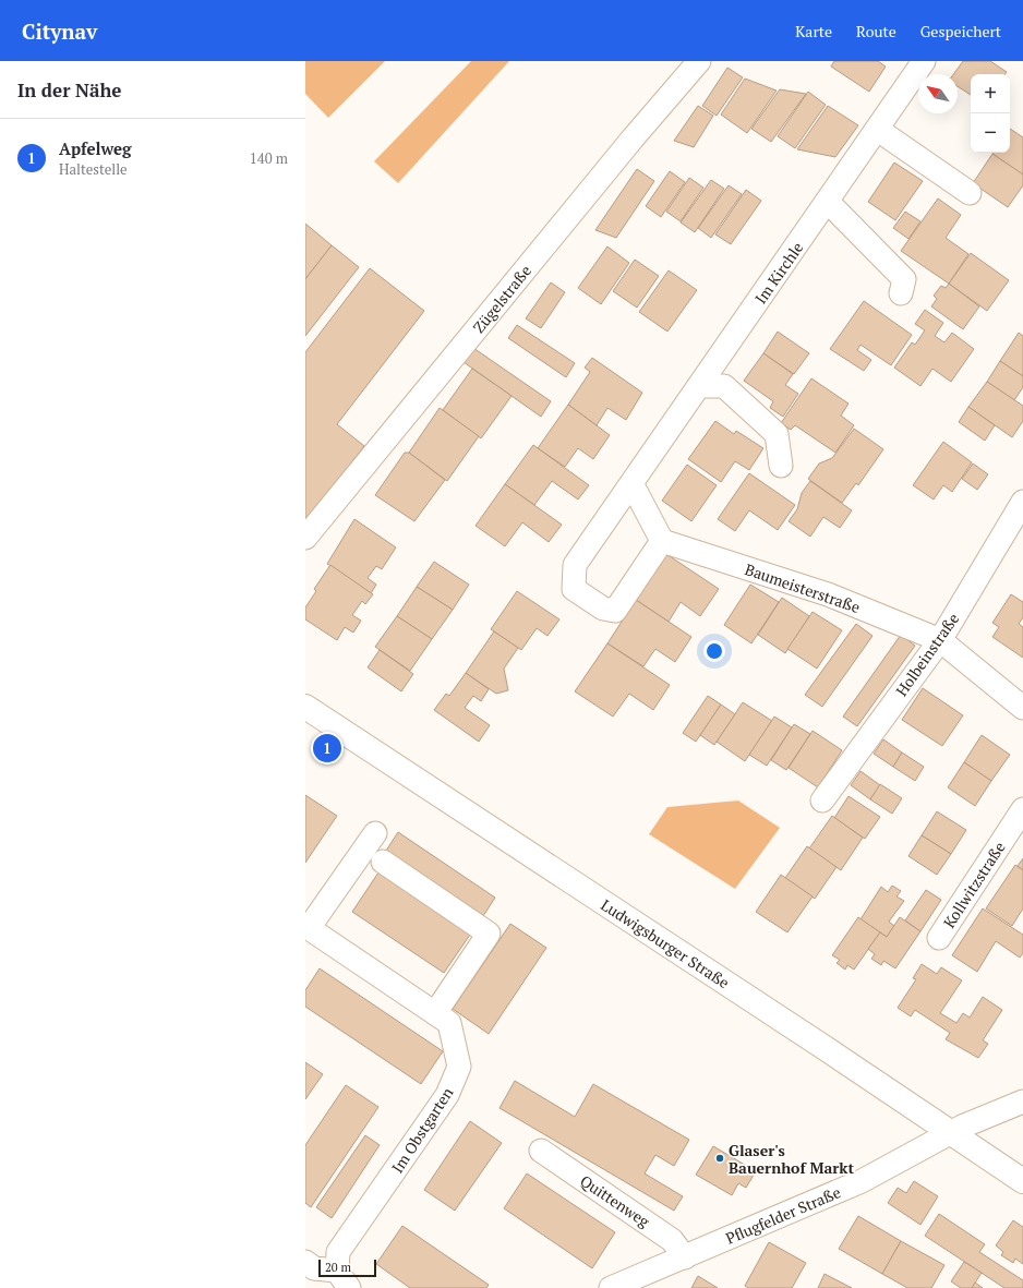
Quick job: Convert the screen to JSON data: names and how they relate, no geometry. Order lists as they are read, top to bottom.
{
  "streets": {
    "main road": ["Ludwigsburger Straße"],
    "street": [
      "Im Kirchle",
      "Zügelstraße",
      "Baumeisterstraße",
      "Holbeinstraße",
      "Kollwitzstraße",
      "Im Obstgarten",
      "Quittenweg",
      "Pflugfelder Straße"
    ]
  },
  "crossings": [
    ["Im Kirchle", "Baumeisterstraße"],
    ["Baumeisterstraße", "Holbeinstraße"],
    ["Ludwigsburger Straße", "Pflugfelder Straße"],
    ["Quittenweg", "Pflugfelder Straße"]
  ],
  "places": ["Glaser's Bauernhof Markt"],
  "scale_bar": "20 m",
  "north": "top left",
  "page": {
    "header": "Citynav",
    "nav": ["Karte", "Route", "Gespeichert"],
    "heading": "In der Nähe",
    "map_buttons": ["+", "−"],
    "list": [
      {
        "mark": "1",
        "name": "Apfelweg",
        "note": "Haltestelle",
        "value": "140 m"
      }
    ],
    "pins": "1",
    "scale": "20 m"
  }
}
